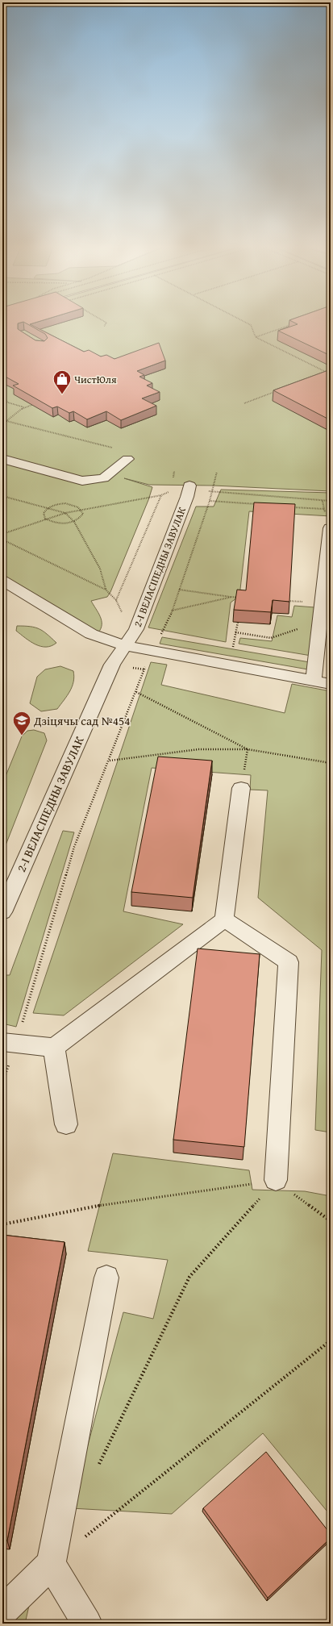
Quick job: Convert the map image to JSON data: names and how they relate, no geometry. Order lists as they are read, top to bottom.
{
  "streets": {
    "street": ["2-І ВЕЛАСІПЕДНЫ ЗАВУЛАК"]
  },
  "places": {
    "shop": ["ЧистЮля"],
    "school or university": ["Дзіцячы сад №454"]
  }
}
